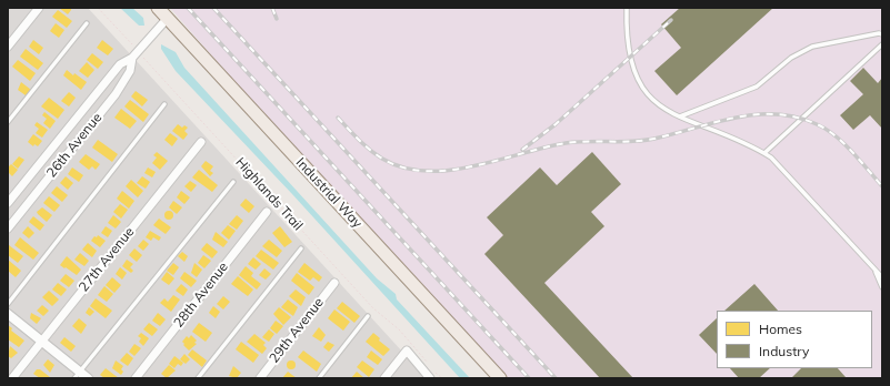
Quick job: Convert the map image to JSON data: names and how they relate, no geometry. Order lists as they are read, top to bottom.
{
  "streets": {
    "main road": ["Industrial Way"],
    "street": [
      "26th Avenue",
      "27th Avenue",
      "28th Avenue",
      "29th Avenue"
    ],
    "path": ["Highlands Trail"]
  },
  "crossings": [
    ["26th Avenue", "Industrial Way"],
    ["26th Avenue", "Highlands Trail"]
  ],
  "legend": ["Homes", "Industry"]
}
